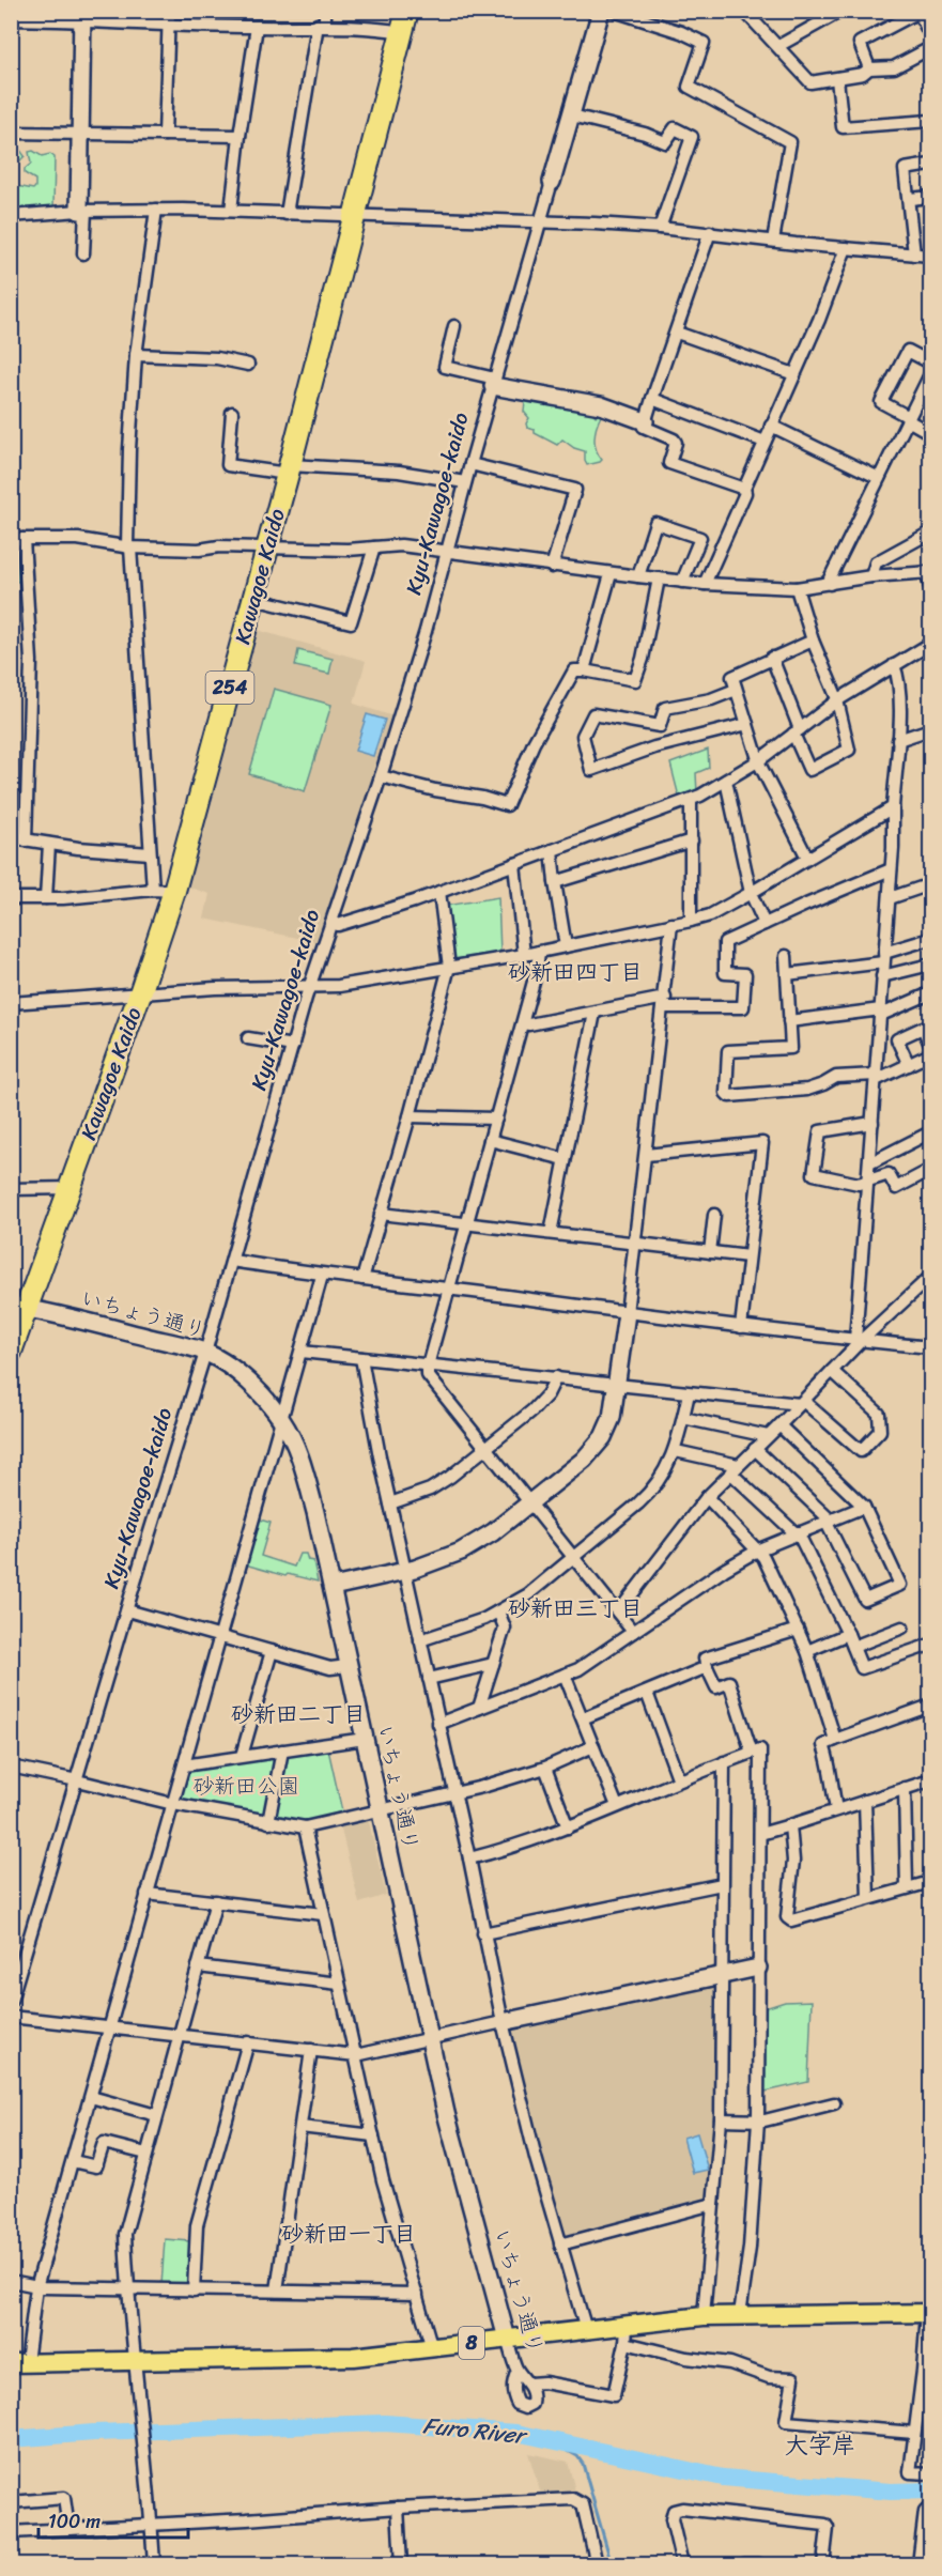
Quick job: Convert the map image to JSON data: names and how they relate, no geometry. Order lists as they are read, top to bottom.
{
  "streets": {
    "highway": ["Kawagoe Kaido", "254"],
    "main road": ["8"],
    "street": ["Kyu-Kawagoe-kaido", "いちょう通り"]
  },
  "crossings": [
    ["Kyu-Kawagoe-kaido", "いちょう通り"],
    ["Kawagoe Kaido", "いちょう通り"],
    ["いちょう通り", "8"]
  ],
  "districts": [
    "砂新田四丁目",
    "砂新田三丁目",
    "砂新田二丁目",
    "砂新田一丁目",
    "大字岸"
  ],
  "water": ["Furo River"],
  "parks": ["砂新田公園"],
  "scale_bar": "100 m"
}
